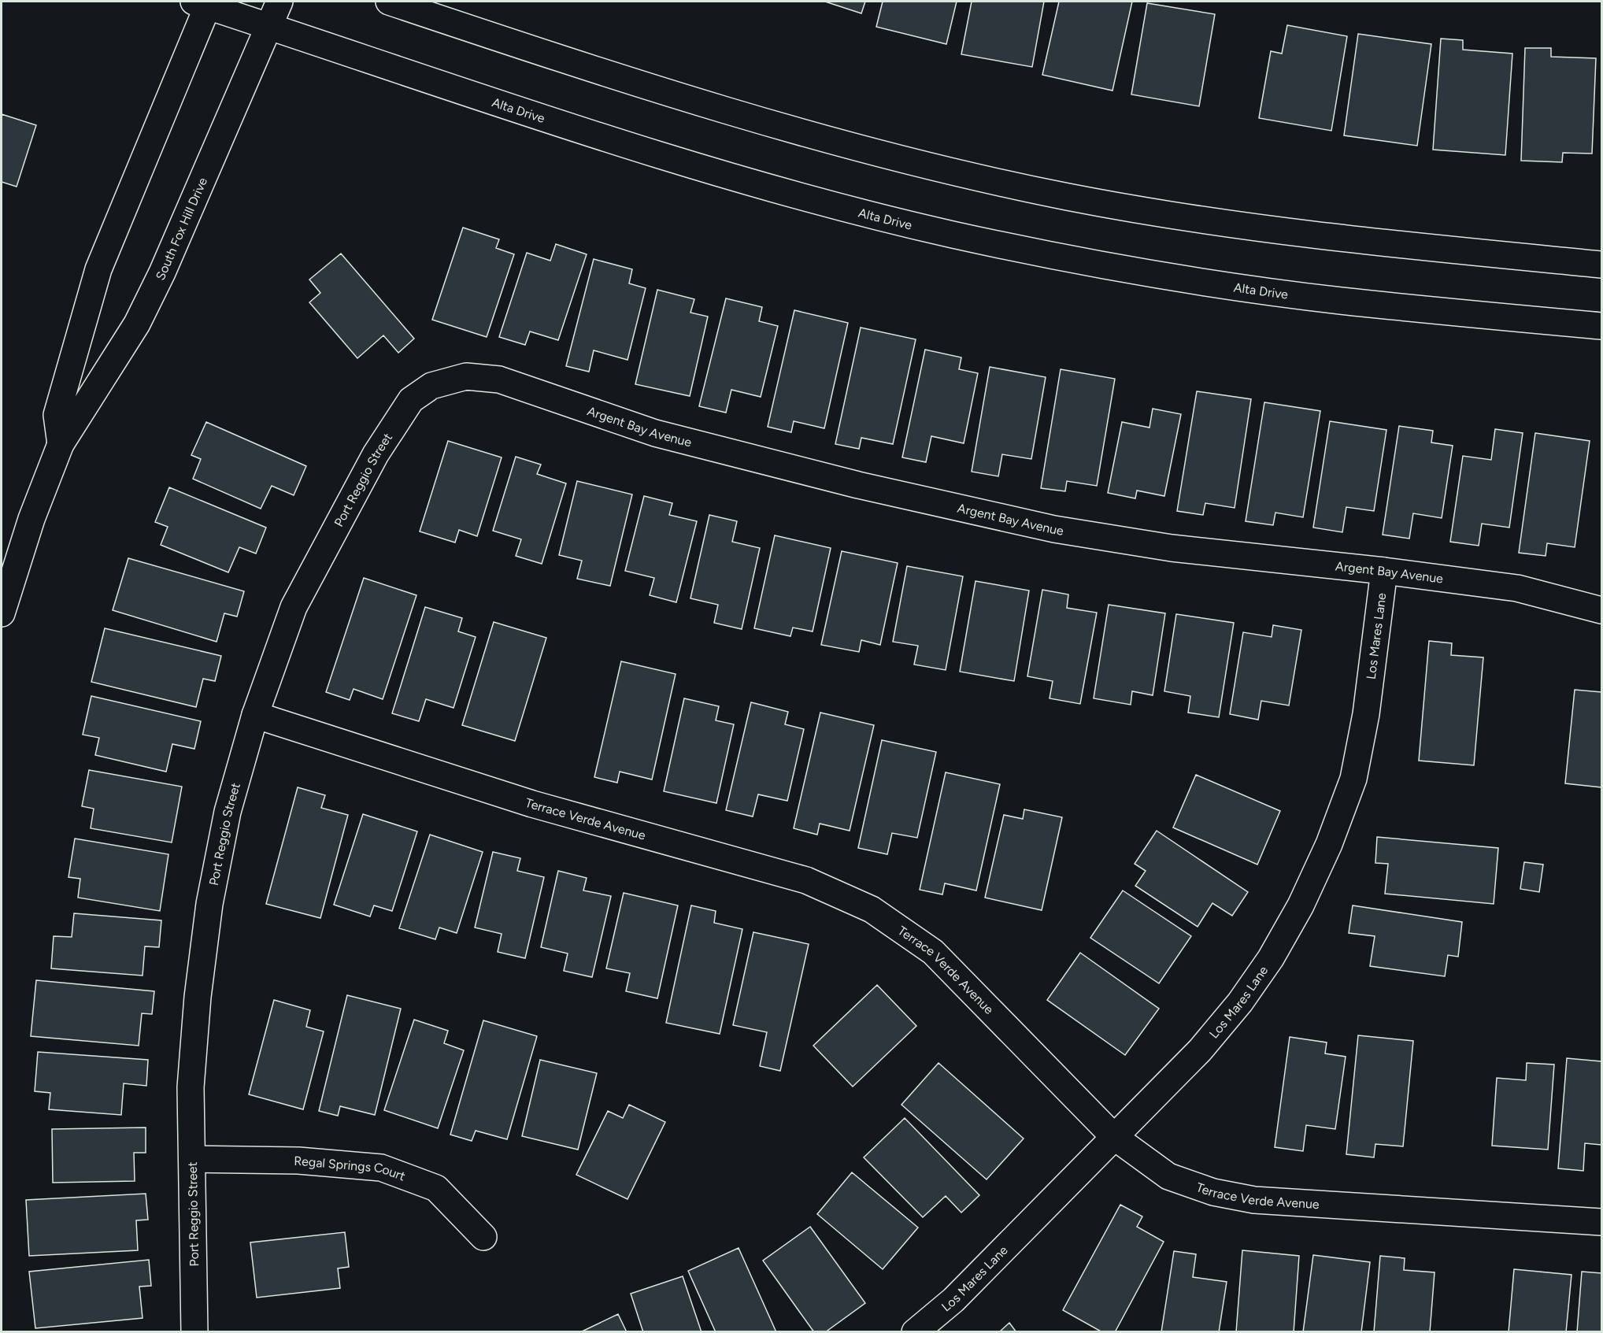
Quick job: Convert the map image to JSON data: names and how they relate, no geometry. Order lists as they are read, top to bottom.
{
  "streets": {
    "street": [
      "Alta Drive",
      "South Fox Hill Drive",
      "Argent Bay Avenue",
      "Port Reggio Street",
      "Los Mares Lane",
      "Terrace Verde Avenue",
      "Regal Springs Court"
    ]
  },
  "crossings": [
    ["Alta Drive", "South Fox Hill Drive"],
    ["Argent Bay Avenue", "Port Reggio Street"],
    ["Argent Bay Avenue", "Los Mares Lane"],
    ["Port Reggio Street", "Terrace Verde Avenue"],
    ["Port Reggio Street", "Regal Springs Court"],
    ["Los Mares Lane", "Terrace Verde Avenue"]
  ]
}
